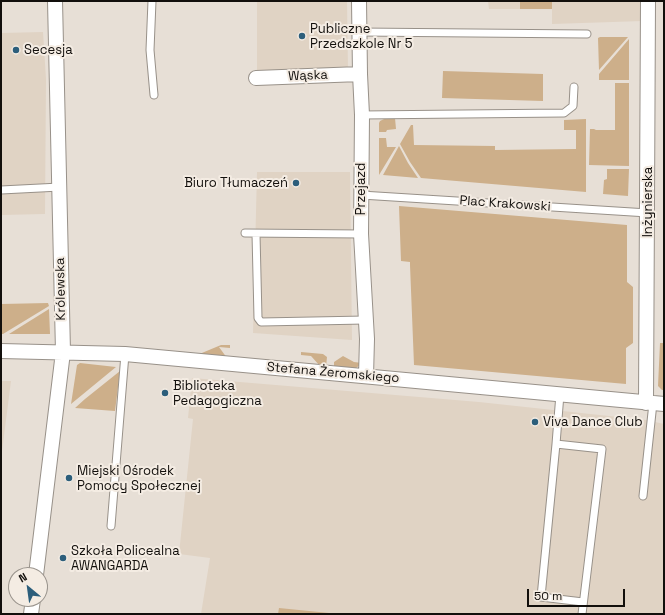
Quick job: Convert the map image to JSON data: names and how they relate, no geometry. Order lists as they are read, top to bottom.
{
  "streets": {
    "street": [
      "Wąska",
      "Przejazd",
      "Inżynierska",
      "Królewska",
      "Stefana Żeromskiego"
    ],
    "lane": ["Plac Krakowski"]
  },
  "crossings": [
    ["Wąska", "Przejazd"],
    ["Przejazd", "Plac Krakowski"],
    ["Przejazd", "Stefana Żeromskiego"],
    ["Inżynierska", "Plac Krakowski"],
    ["Inżynierska", "Stefana Żeromskiego"],
    ["Królewska", "Stefana Żeromskiego"]
  ],
  "places": [
    "Publiczne Przedszkole Nr 5",
    "Secesja",
    "Biuro Tłumaczeń",
    "Biblioteka Pedagogiczna",
    "Viva Dance Club",
    "Miejski Ośrodek Pomocy Społecznej",
    "Szkoła Policealna AWANGARDA"
  ],
  "scale_bar": "50 m",
  "north": "top left"
}
